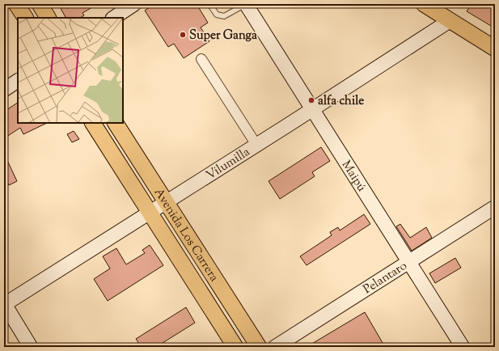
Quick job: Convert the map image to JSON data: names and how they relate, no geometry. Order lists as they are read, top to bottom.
{
  "streets": {
    "main road": ["Avenida Los Carrera"],
    "street": ["Vilumilla", "Maipú", "Pelantaro"]
  },
  "crossings": [
    ["Vilumilla", "Maipú"],
    ["Vilumilla", "Avenida Los Carrera"],
    ["Maipú", "Pelantaro"]
  ],
  "places": ["Super Ganga", "alfa chile"]
}
